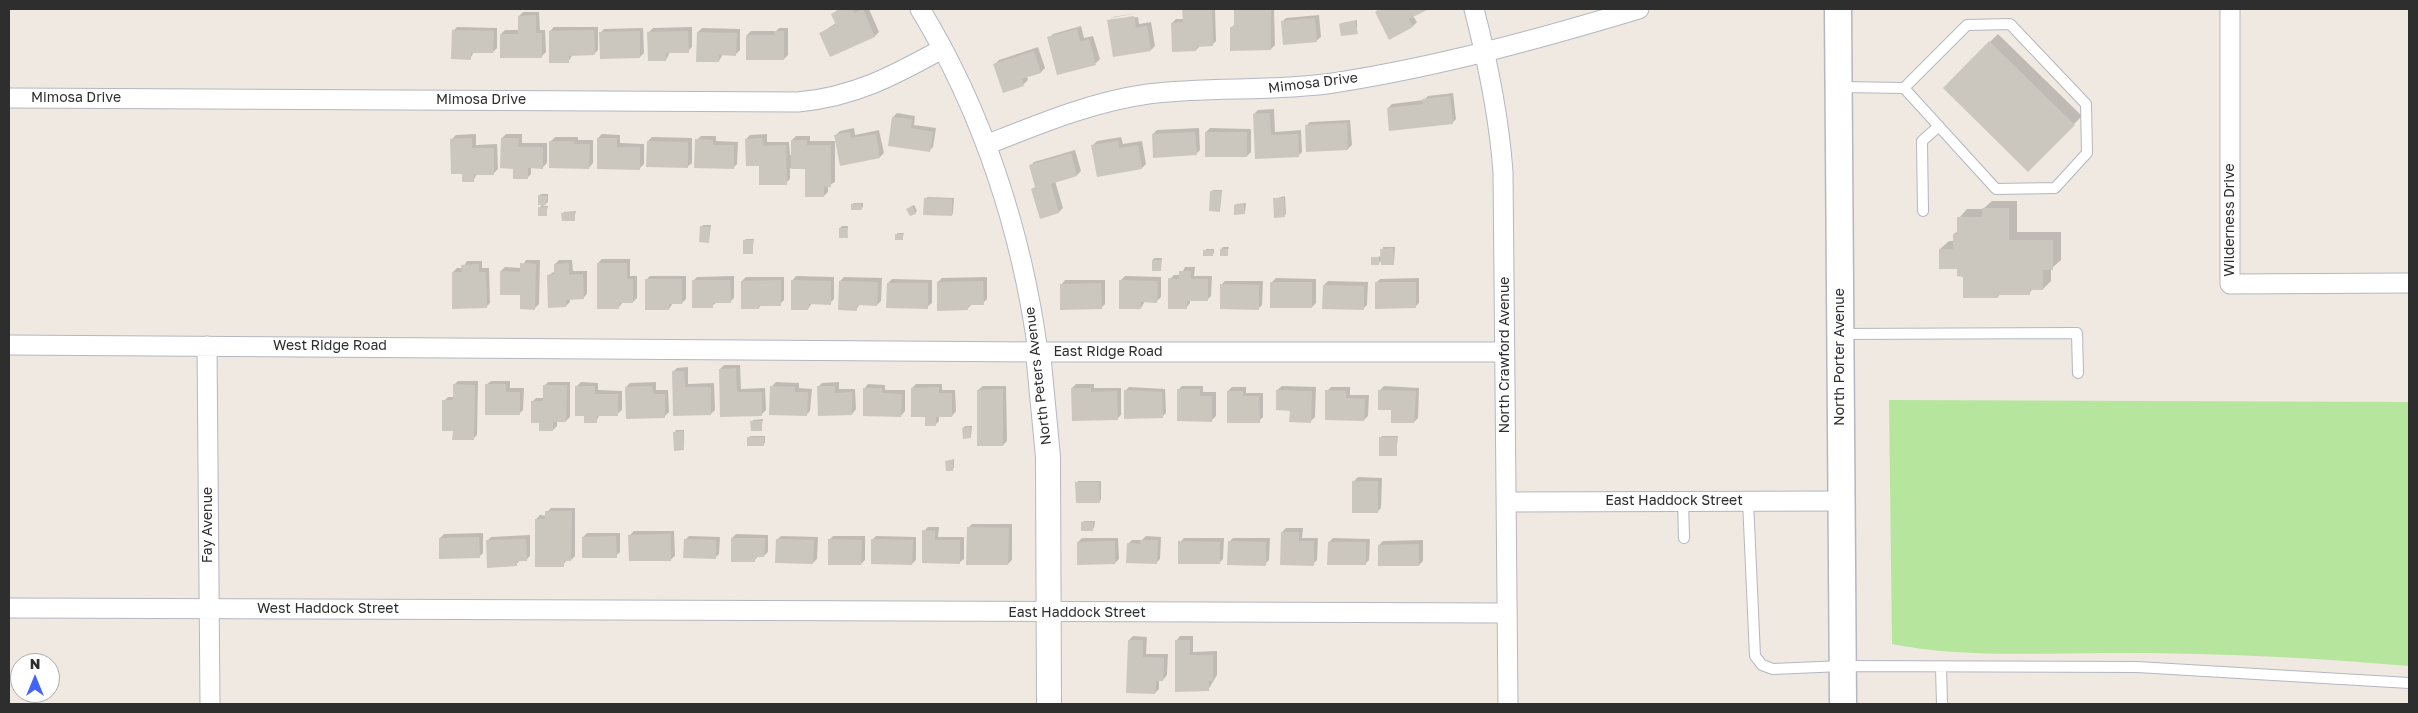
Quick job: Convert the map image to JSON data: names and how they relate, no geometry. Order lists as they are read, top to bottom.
{
  "streets": {
    "main road": ["North Porter Avenue"],
    "street": [
      "Mimosa Drive",
      "Wilderness Drive",
      "West Ridge Road",
      "East Ridge Road",
      "North Crawford Avenue",
      "North Peters Avenue",
      "East Haddock Street",
      "Fay Avenue",
      "West Haddock Street"
    ]
  },
  "crossings": [
    ["Mimosa Drive", "North Crawford Avenue"],
    ["Mimosa Drive", "North Peters Avenue"],
    ["West Ridge Road", "East Ridge Road"],
    ["West Ridge Road", "Fay Avenue"],
    ["East Ridge Road", "North Crawford Avenue"],
    ["East Ridge Road", "North Peters Avenue"],
    ["North Crawford Avenue", "East Haddock Street"],
    ["North Porter Avenue", "East Haddock Street"],
    ["North Peters Avenue", "East Haddock Street"],
    ["East Haddock Street", "West Haddock Street"],
    ["Fay Avenue", "West Haddock Street"]
  ],
  "north": "top"
}
